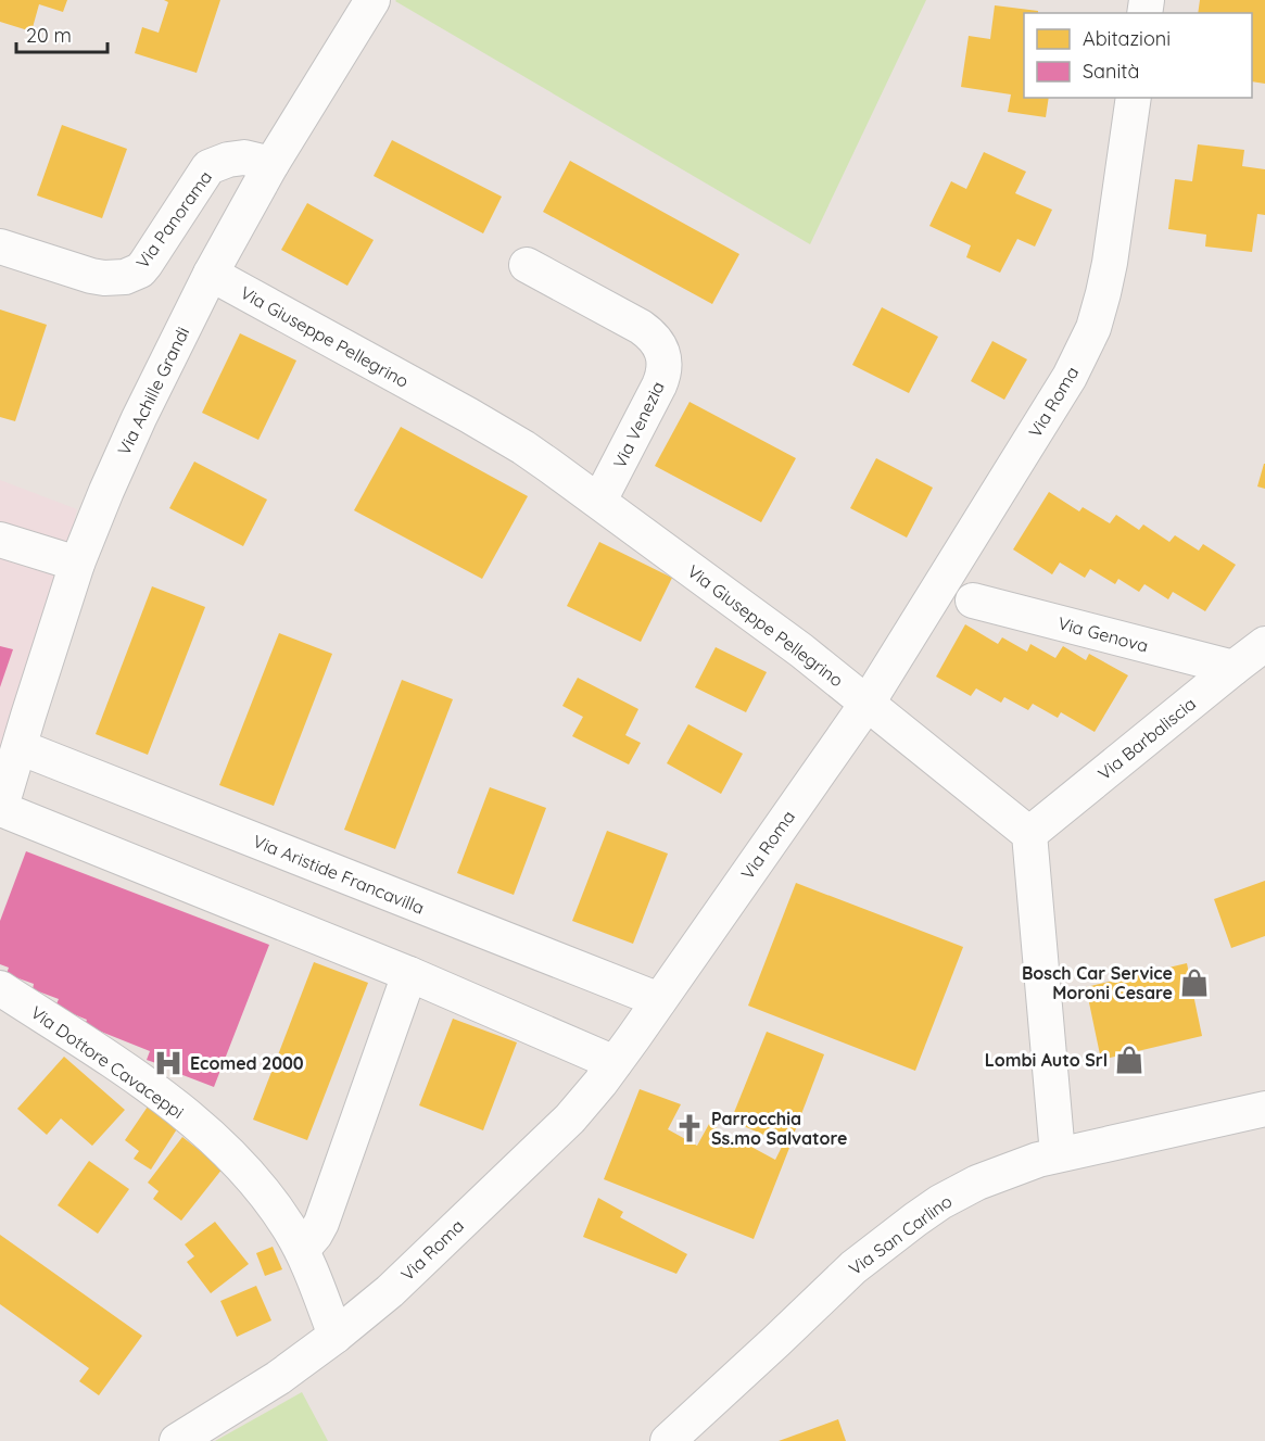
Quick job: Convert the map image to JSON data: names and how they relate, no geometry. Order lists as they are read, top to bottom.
{
  "streets": {
    "street": [
      "Via Panorama",
      "Via Giuseppe Pellegrino",
      "Via Achille Grandi",
      "Via Roma",
      "Via Venezia",
      "Via Genova",
      "Via Barbaliscia",
      "Via Aristide Francavilla",
      "Via Dottore Cavaceppi",
      "Via San Carlino"
    ]
  },
  "crossings": [
    ["Via Panorama", "Via Achille Grandi"],
    ["Via Giuseppe Pellegrino", "Via Achille Grandi"],
    ["Via Giuseppe Pellegrino", "Via Roma"],
    ["Via Giuseppe Pellegrino", "Via Venezia"],
    ["Via Giuseppe Pellegrino", "Via Barbaliscia"],
    ["Via Achille Grandi", "Via Aristide Francavilla"],
    ["Via Roma", "Via Aristide Francavilla"],
    ["Via Roma", "Via Dottore Cavaceppi"],
    ["Via Genova", "Via Barbaliscia"]
  ],
  "places": {
    "shop": ["Bosch Car Service Moroni Cesare", "Lombi Auto Srl"],
    "hospital": ["Ecomed 2000"],
    "church": ["Parrocchia Ss.mo Salvatore"]
  },
  "legend": ["Abitazioni", "Sanità"],
  "scale_bar": "20 m"
}
